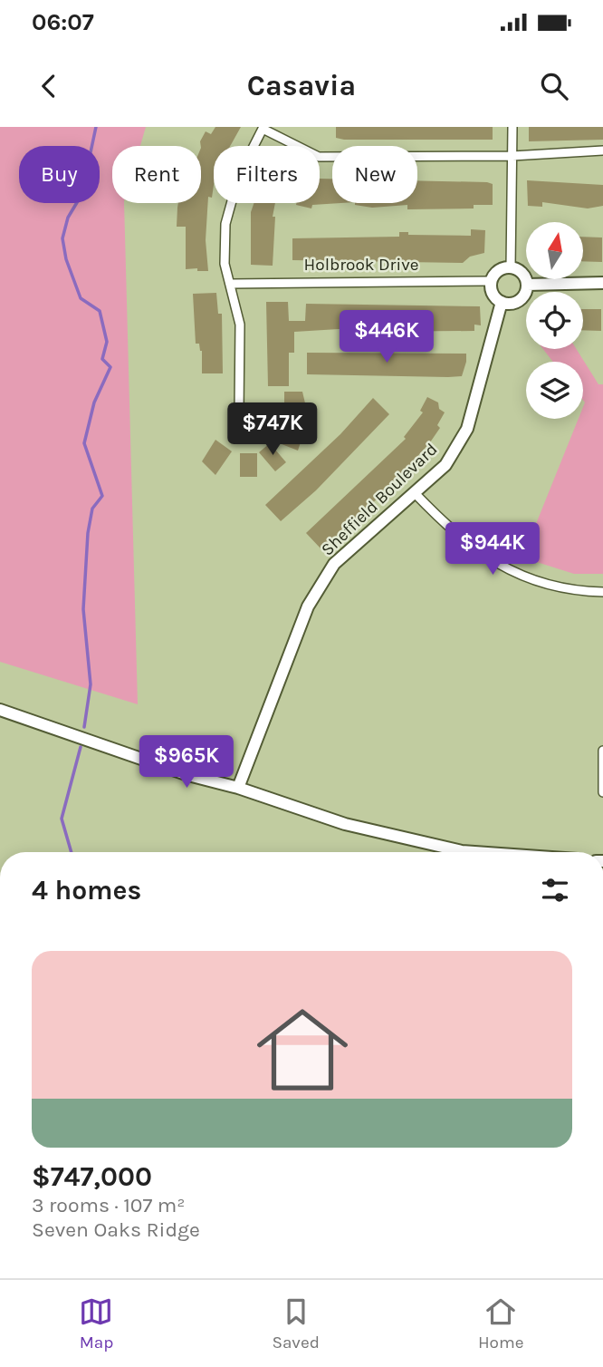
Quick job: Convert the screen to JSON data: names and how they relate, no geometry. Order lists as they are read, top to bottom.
{
  "streets": {
    "street": ["Holbrook Drive", "Sheffield Boulevard"]
  },
  "crossings": [
    ["Holbrook Drive", "Sheffield Boulevard"]
  ],
  "north": "top",
  "page": {
    "status": "06:07",
    "header": "Casavia",
    "chip": [
      "Buy",
      "Rent",
      "Filters",
      "New"
    ],
    "price": [
      "$446K",
      "$747K",
      "$944K",
      "$965K"
    ],
    "heading": "4 homes",
    "list": [
      {
        "name": "$747,000",
        "note": "3 rooms · 107 m² · Seven Oaks Ridge"
      }
    ],
    "tabs": ["Map", "Saved", "Home"]
  }
}
